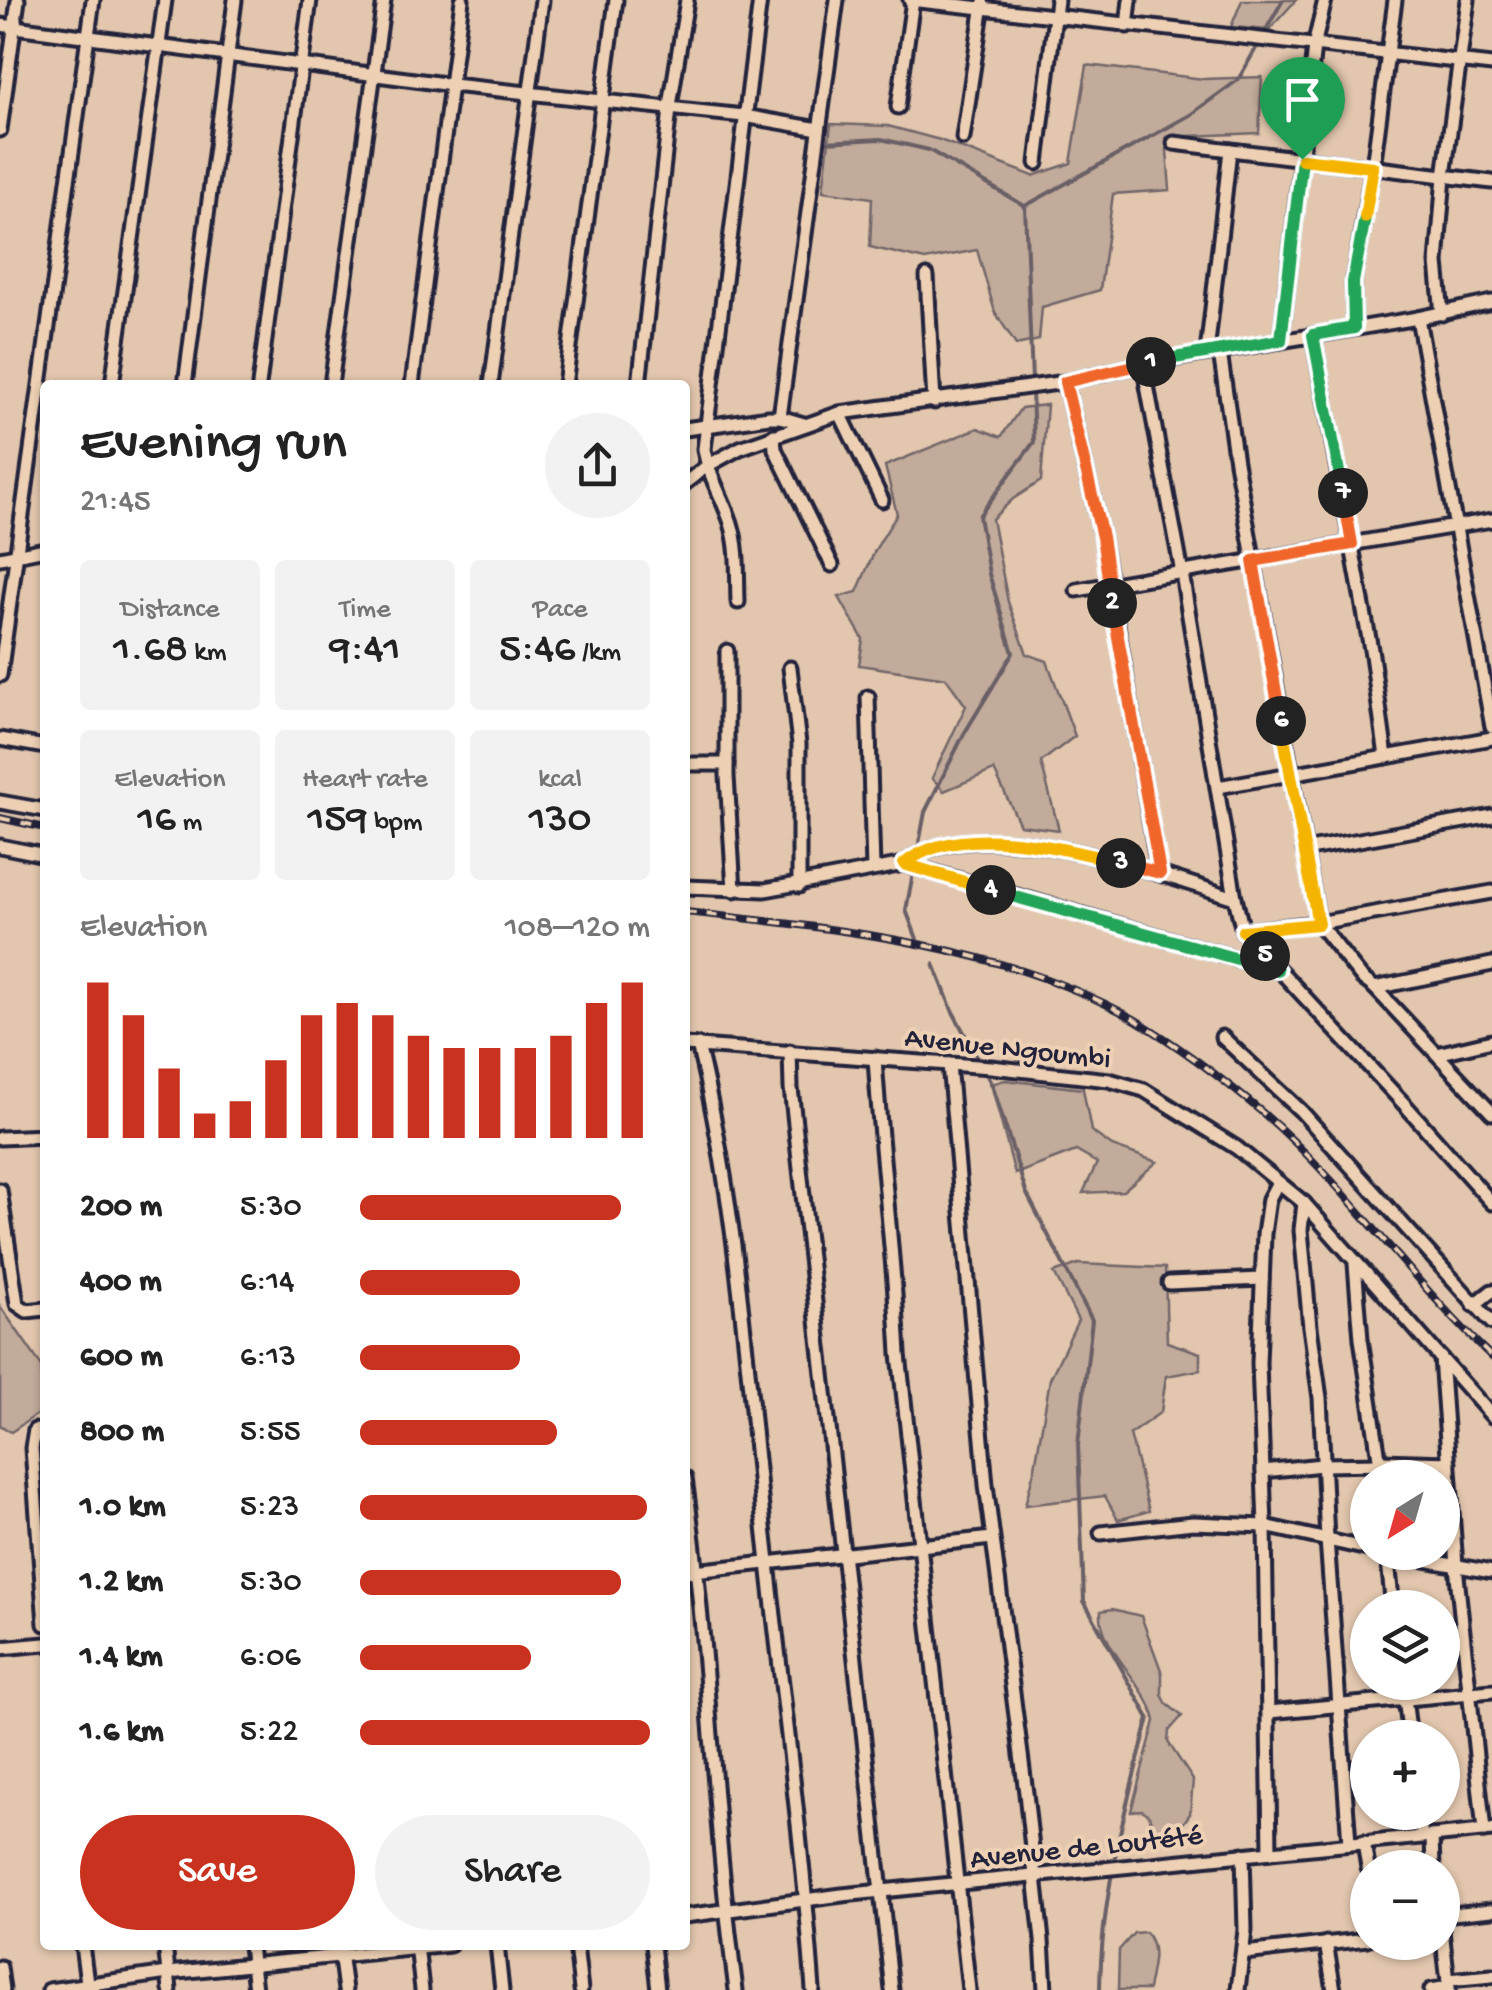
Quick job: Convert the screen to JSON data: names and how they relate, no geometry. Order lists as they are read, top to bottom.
{
  "streets": {
    "street": ["Avenue Ngoumbi", "Avenue de Loutété"]
  },
  "north": "bottom left",
  "page": {
    "pins": [
      "1",
      "7",
      "2",
      "6",
      "3",
      "4",
      "5"
    ],
    "heading": ["Evening run", "21:45"],
    "stats": [
      ["Distance", "1.68 km"],
      ["Time", "9:41"],
      ["Pace", "5:46 /km"],
      ["Elevation", "16 m"],
      ["Heart rate", "159 bpm"],
      ["kcal", "130"]
    ],
    "chart": ["Elevation", "108–120 m"],
    "list": [
      {
        "name": "200 m",
        "note": "5:30"
      },
      {
        "name": "400 m",
        "note": "6:14"
      },
      {
        "name": "600 m",
        "note": "6:13"
      },
      {
        "name": "800 m",
        "note": "5:55"
      },
      {
        "name": "1.0 km",
        "note": "5:23"
      },
      {
        "name": "1.2 km",
        "note": "5:30"
      },
      {
        "name": "1.4 km",
        "note": "6:06"
      },
      {
        "name": "1.6 km",
        "note": "5:22"
      }
    ],
    "map_buttons": ["+", "−"],
    "buttons": ["Save", "Share"]
  }
}
